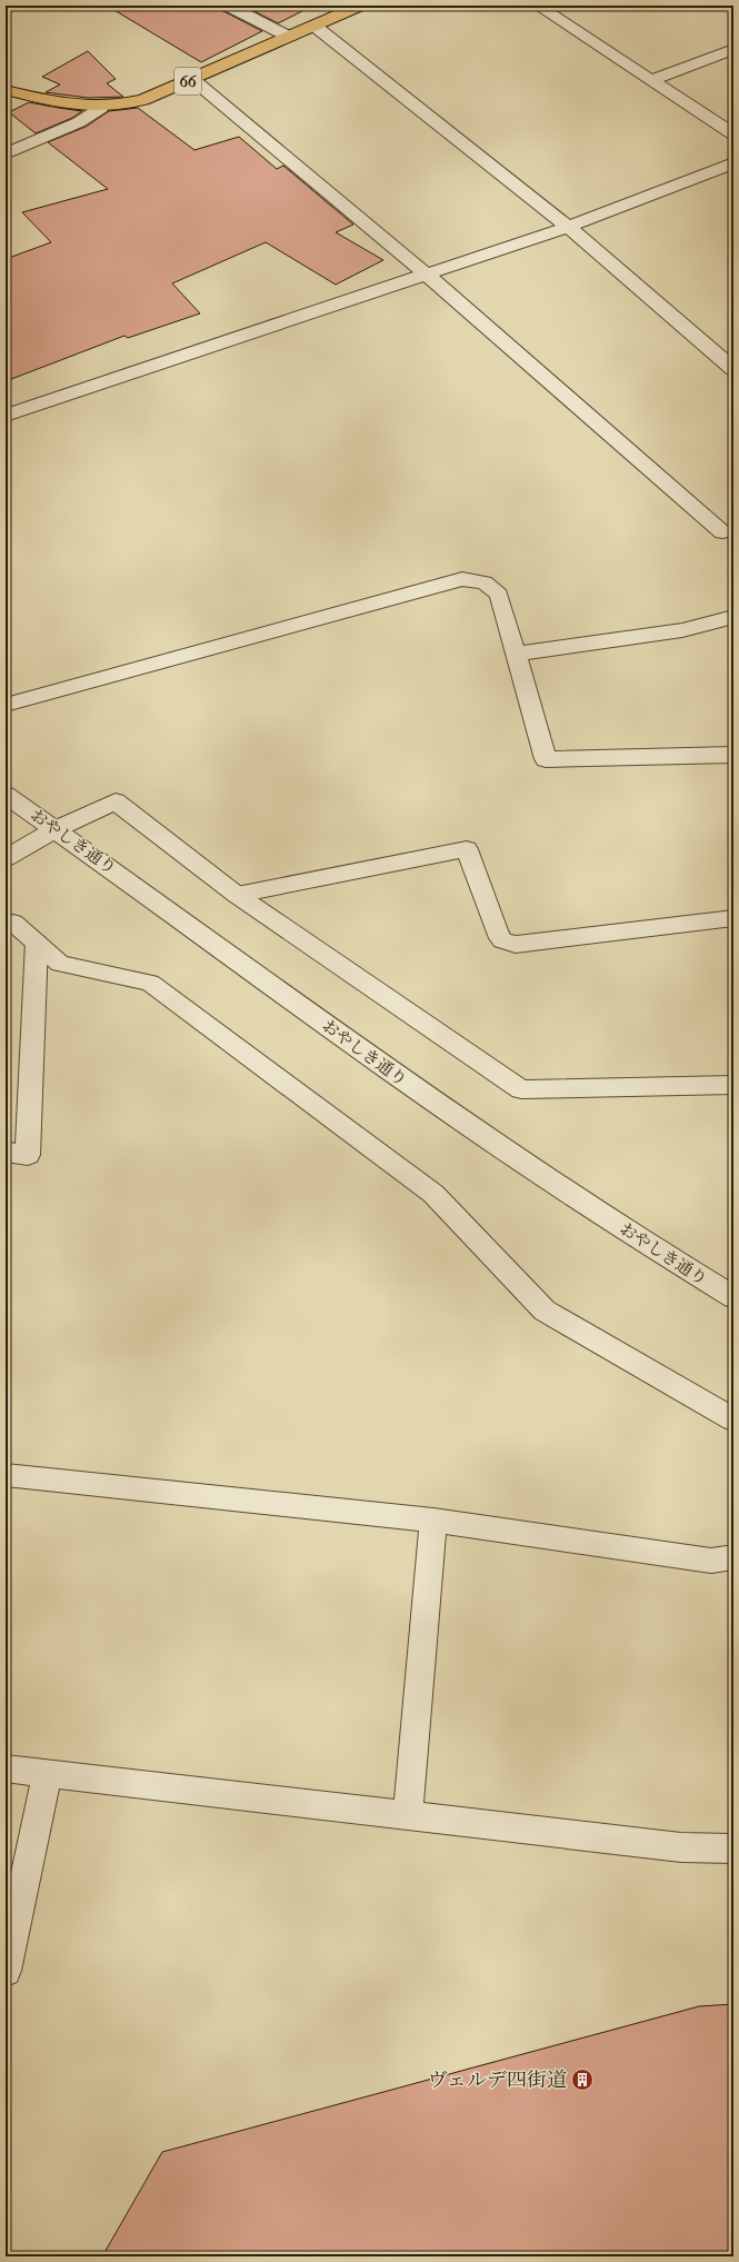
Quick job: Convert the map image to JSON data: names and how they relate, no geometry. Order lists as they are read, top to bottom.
{
  "streets": {
    "main road": ["66"],
    "street": ["おやしき通り"]
  },
  "places": {
    "building": ["ヴェルデ四街道"]
  }
}
